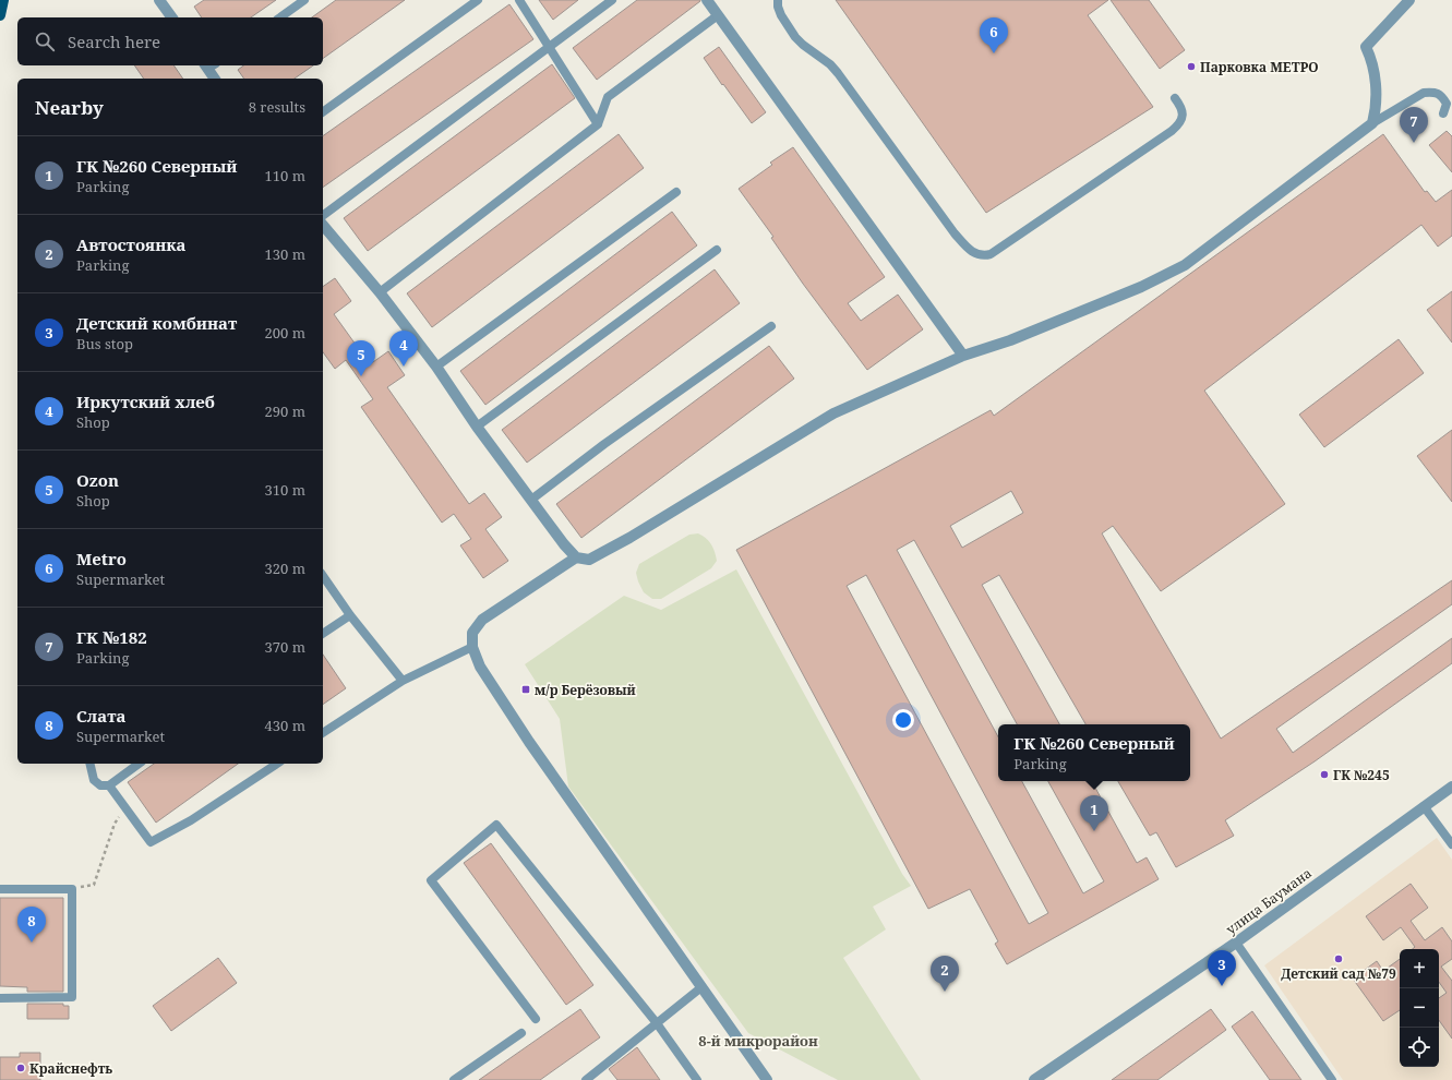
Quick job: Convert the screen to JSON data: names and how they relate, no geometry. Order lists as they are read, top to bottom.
{
  "streets": {
    "street": ["улица Баумана"]
  },
  "districts": ["8-й микрорайон"],
  "places": {
    "other": [
      "Парковка МЕТРО",
      "ГК №245",
      "Детский сад №79",
      "Крайснефть"
    ],
    "transit": ["м/р Берёзовый"]
  },
  "page": {
    "pins": [
      "6",
      "7",
      "4",
      "5",
      "1",
      "8",
      "3",
      "2"
    ],
    "search": "Search here",
    "heading": ["Nearby", "8 results"],
    "list": [
      {
        "mark": "1",
        "name": "ГК №260 Северный",
        "note": "Parking",
        "value": "110 m"
      },
      {
        "mark": "2",
        "name": "Автостоянка",
        "note": "Parking",
        "value": "130 m"
      },
      {
        "mark": "3",
        "name": "Детский комбинат",
        "note": "Bus stop",
        "value": "200 m"
      },
      {
        "mark": "4",
        "name": "Иркутский хлеб",
        "note": "Shop",
        "value": "290 m"
      },
      {
        "mark": "5",
        "name": "Ozon",
        "note": "Shop",
        "value": "310 m"
      },
      {
        "mark": "6",
        "name": "Metro",
        "note": "Supermarket",
        "value": "320 m"
      },
      {
        "mark": "7",
        "name": "ГК №182",
        "note": "Parking",
        "value": "370 m"
      },
      {
        "mark": "8",
        "name": "Слата",
        "note": "Supermarket",
        "value": "430 m"
      }
    ],
    "popup": ["ГК №260 Северный", "Parking"],
    "map_buttons": ["+", "−"]
  }
}
